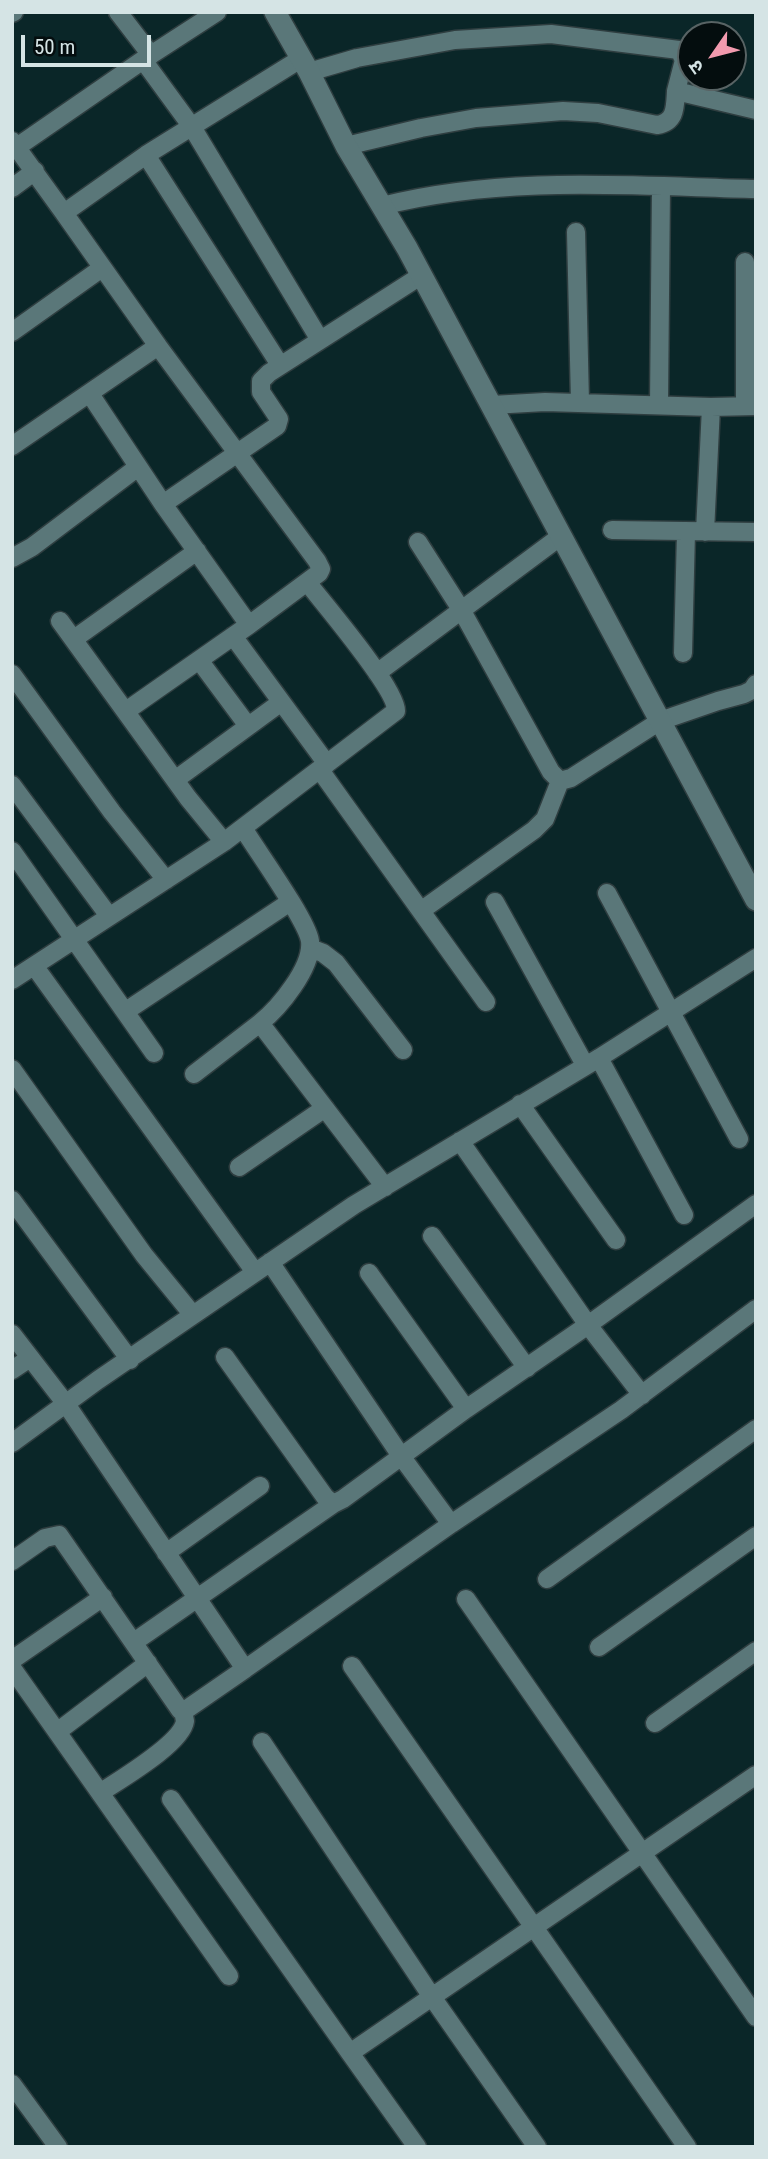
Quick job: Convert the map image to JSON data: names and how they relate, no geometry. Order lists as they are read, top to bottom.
{
  "scale_bar": "50 m",
  "north": "bottom left"
}
